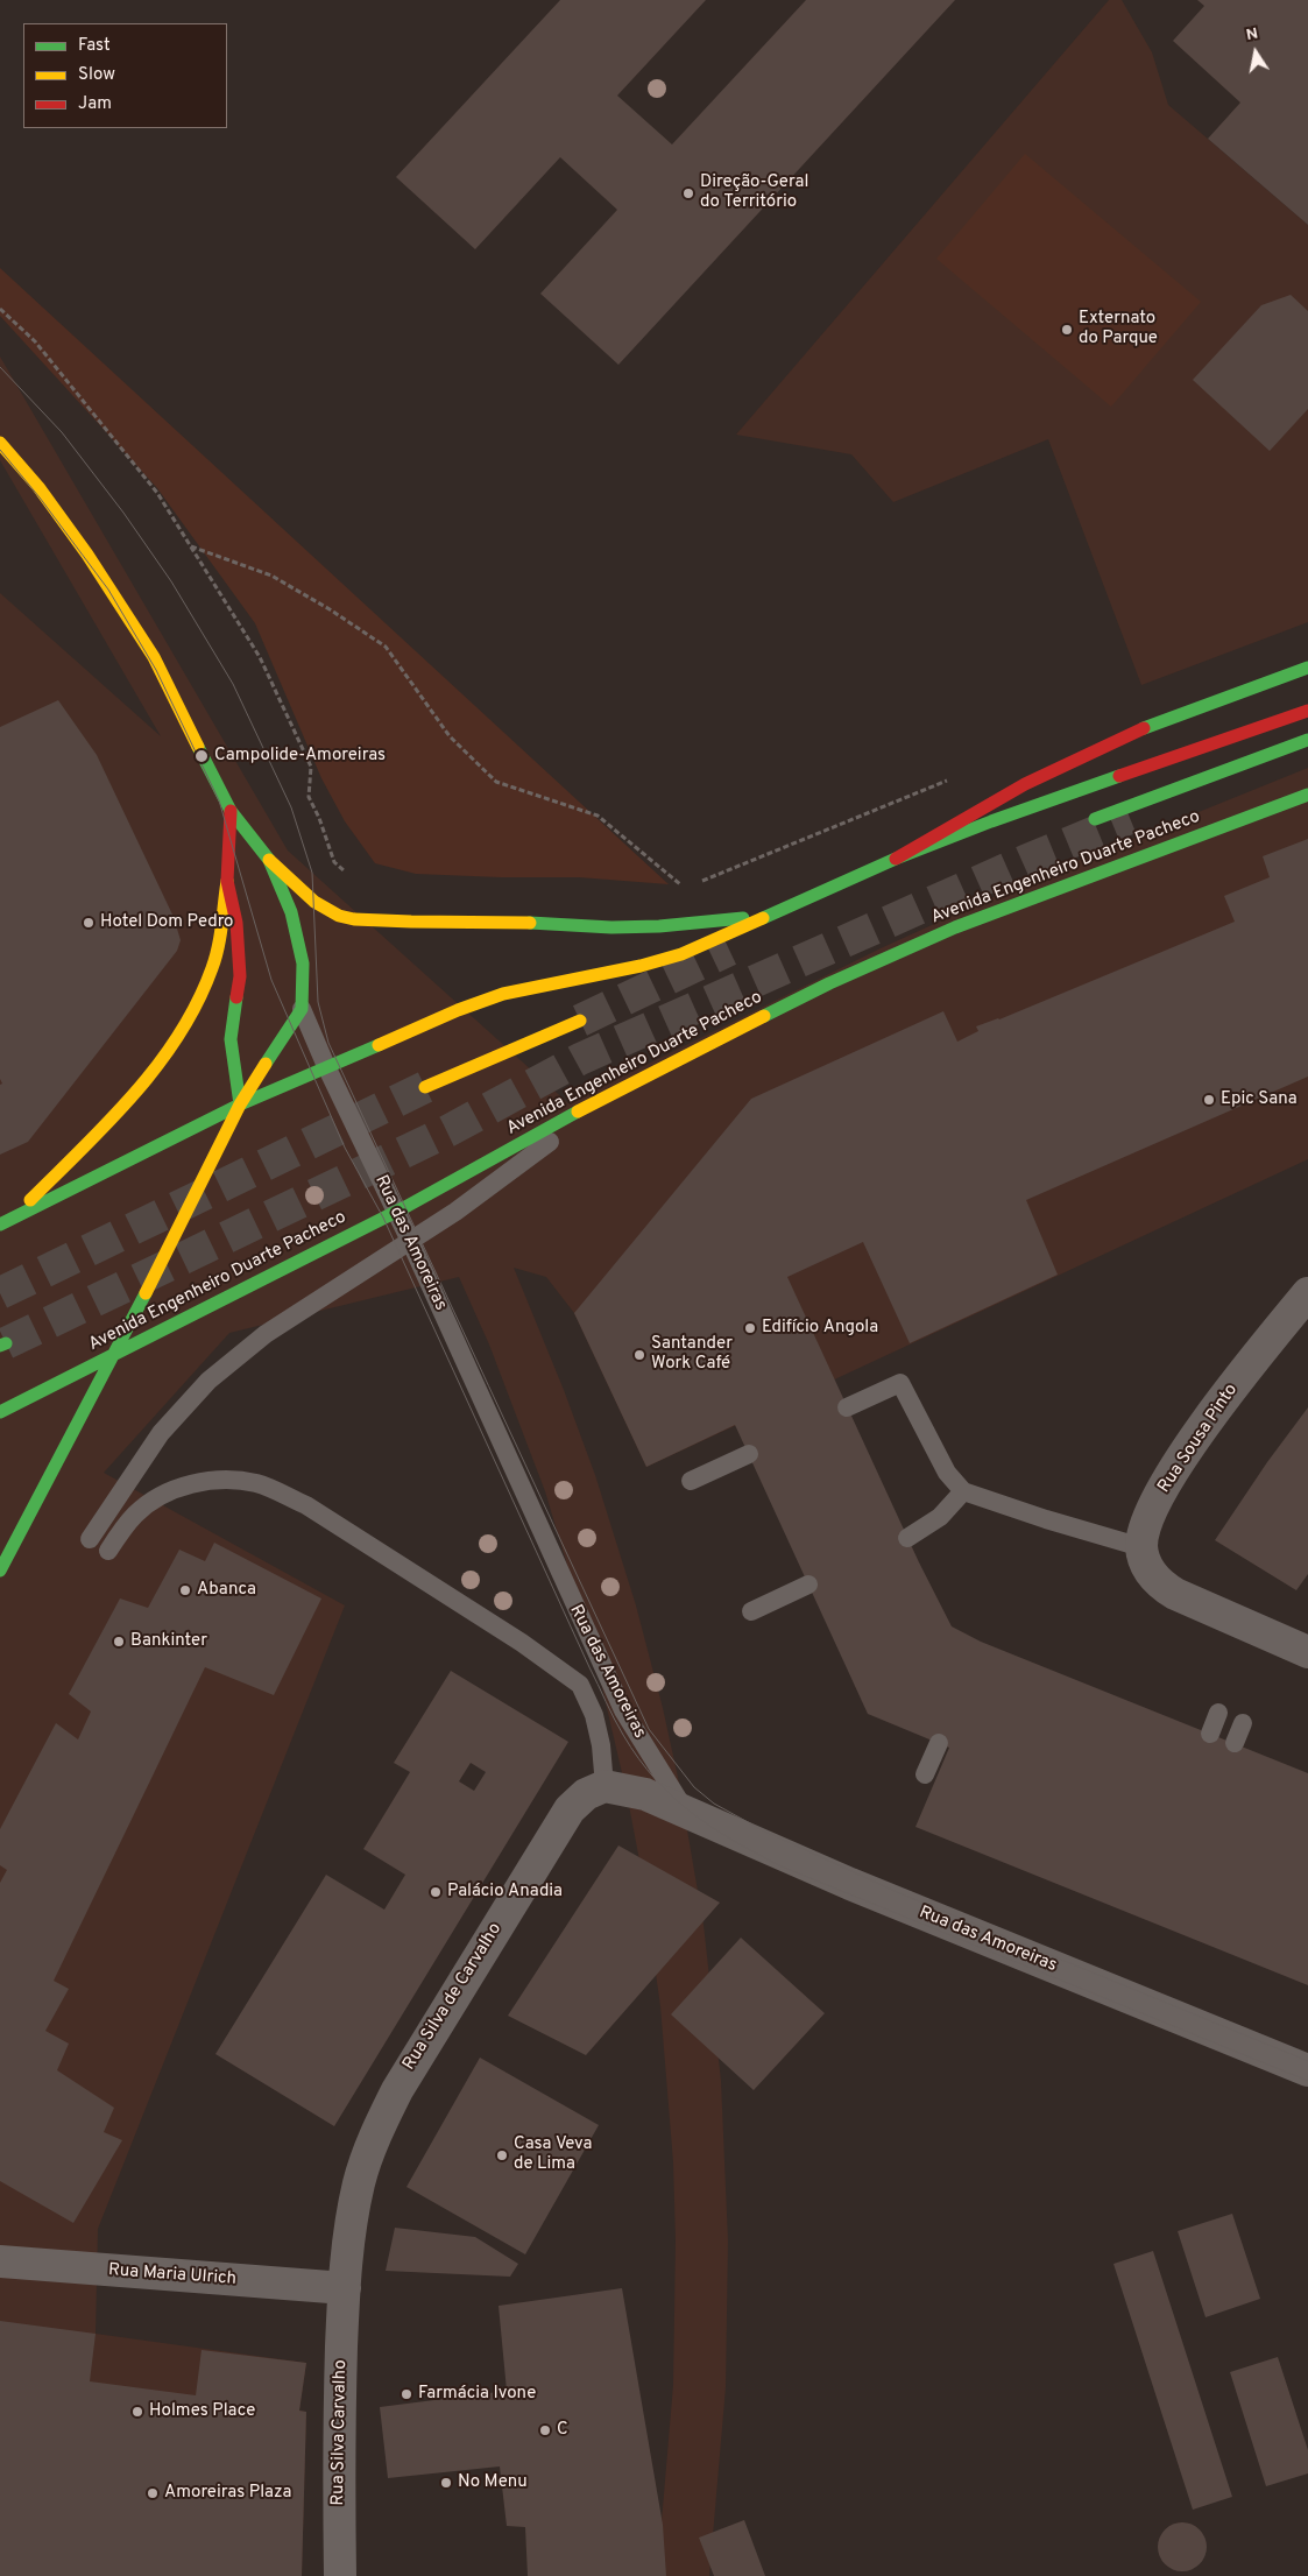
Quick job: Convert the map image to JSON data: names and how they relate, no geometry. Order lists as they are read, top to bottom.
{
  "streets": {
    "main road": ["Avenida Engenheiro Duarte Pacheco"],
    "street": [
      "Rua das Amoreiras",
      "Rua Sousa Pinto",
      "Rua Silva de Carvalho",
      "Rua Maria Ulrich",
      "Rua Silva Carvalho"
    ]
  },
  "crossings": [
    ["Avenida Engenheiro Duarte Pacheco", "Rua das Amoreiras"],
    ["Rua Silva de Carvalho", "Rua Maria Ulrich"],
    ["Rua Silva de Carvalho", "Rua Silva Carvalho"],
    ["Rua Maria Ulrich", "Rua Silva Carvalho"]
  ],
  "places": [
    "Direção-Geral do Território",
    "Externato do Parque",
    "Campolide-Amoreiras",
    "Hotel Dom Pedro",
    "Epic Sana",
    "Edifício Angola",
    "Santander Work Café",
    "Abanca",
    "Bankinter",
    "Palácio Anadia",
    "Casa Veva de Lima",
    "Farmácia Ivone",
    "Holmes Place",
    "C",
    "No Menu",
    "Amoreiras Plaza"
  ],
  "legend": ["Fast", "Slow", "Jam"],
  "north": "top"
}
